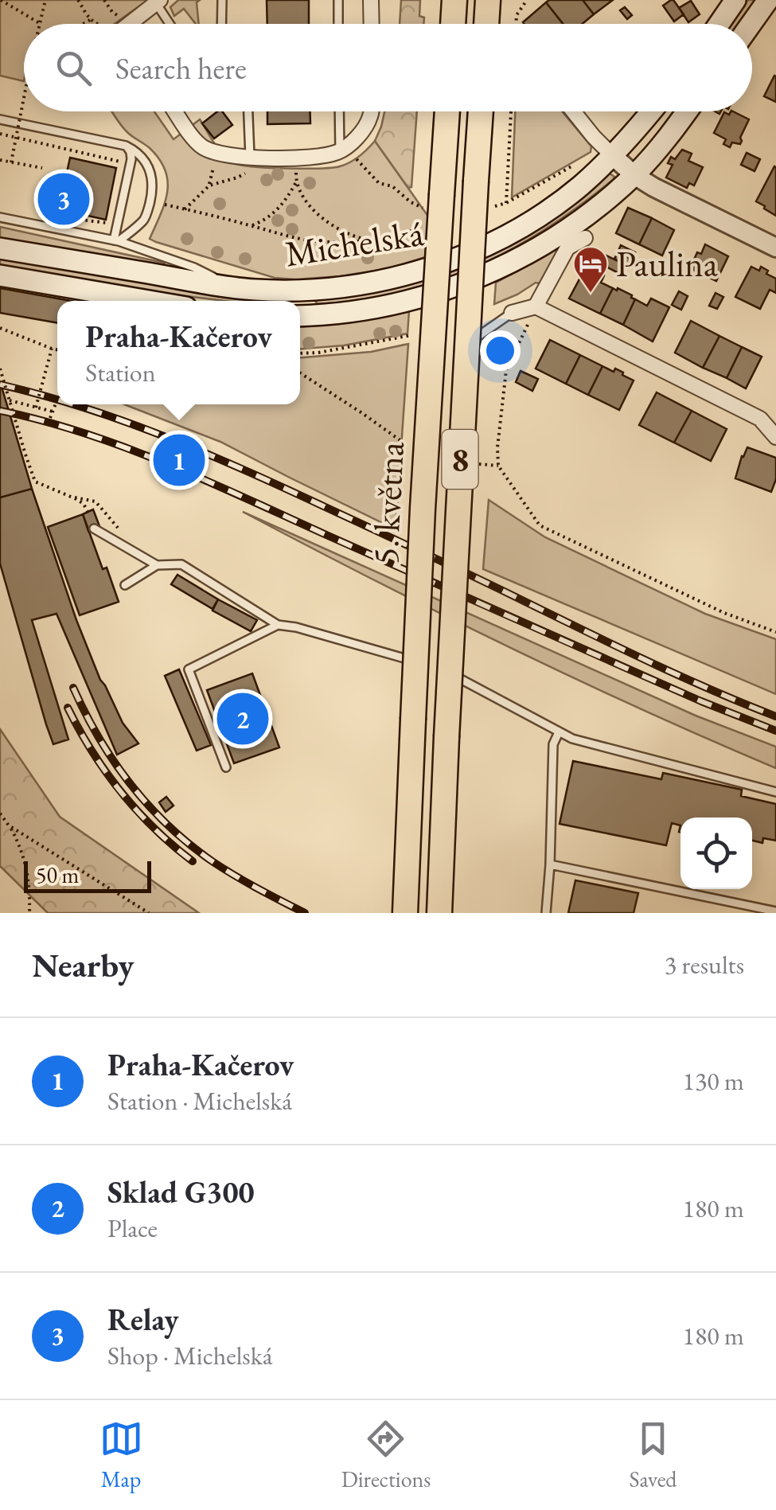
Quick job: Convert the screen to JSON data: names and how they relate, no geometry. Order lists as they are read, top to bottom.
{
  "streets": {
    "highway": ["8", "5. května"],
    "main road": ["Michelská"]
  },
  "places": {
    "hotel": ["Paulina"]
  },
  "scale_bar": "50 m",
  "page": {
    "search": "Search here",
    "pins": ["3", "1", "2"],
    "popup": ["Praha-Kačerov", "Station"],
    "scale": "50 m",
    "heading": ["Nearby", "3 results"],
    "list": [
      {
        "mark": "1",
        "name": "Praha-Kačerov",
        "note": "Station · Michelská",
        "value": "130 m"
      },
      {
        "mark": "2",
        "name": "Sklad G300",
        "note": "Place",
        "value": "180 m"
      },
      {
        "mark": "3",
        "name": "Relay",
        "note": "Shop · Michelská",
        "value": "180 m"
      }
    ],
    "nav": ["Map", "Directions", "Saved"]
  }
}
